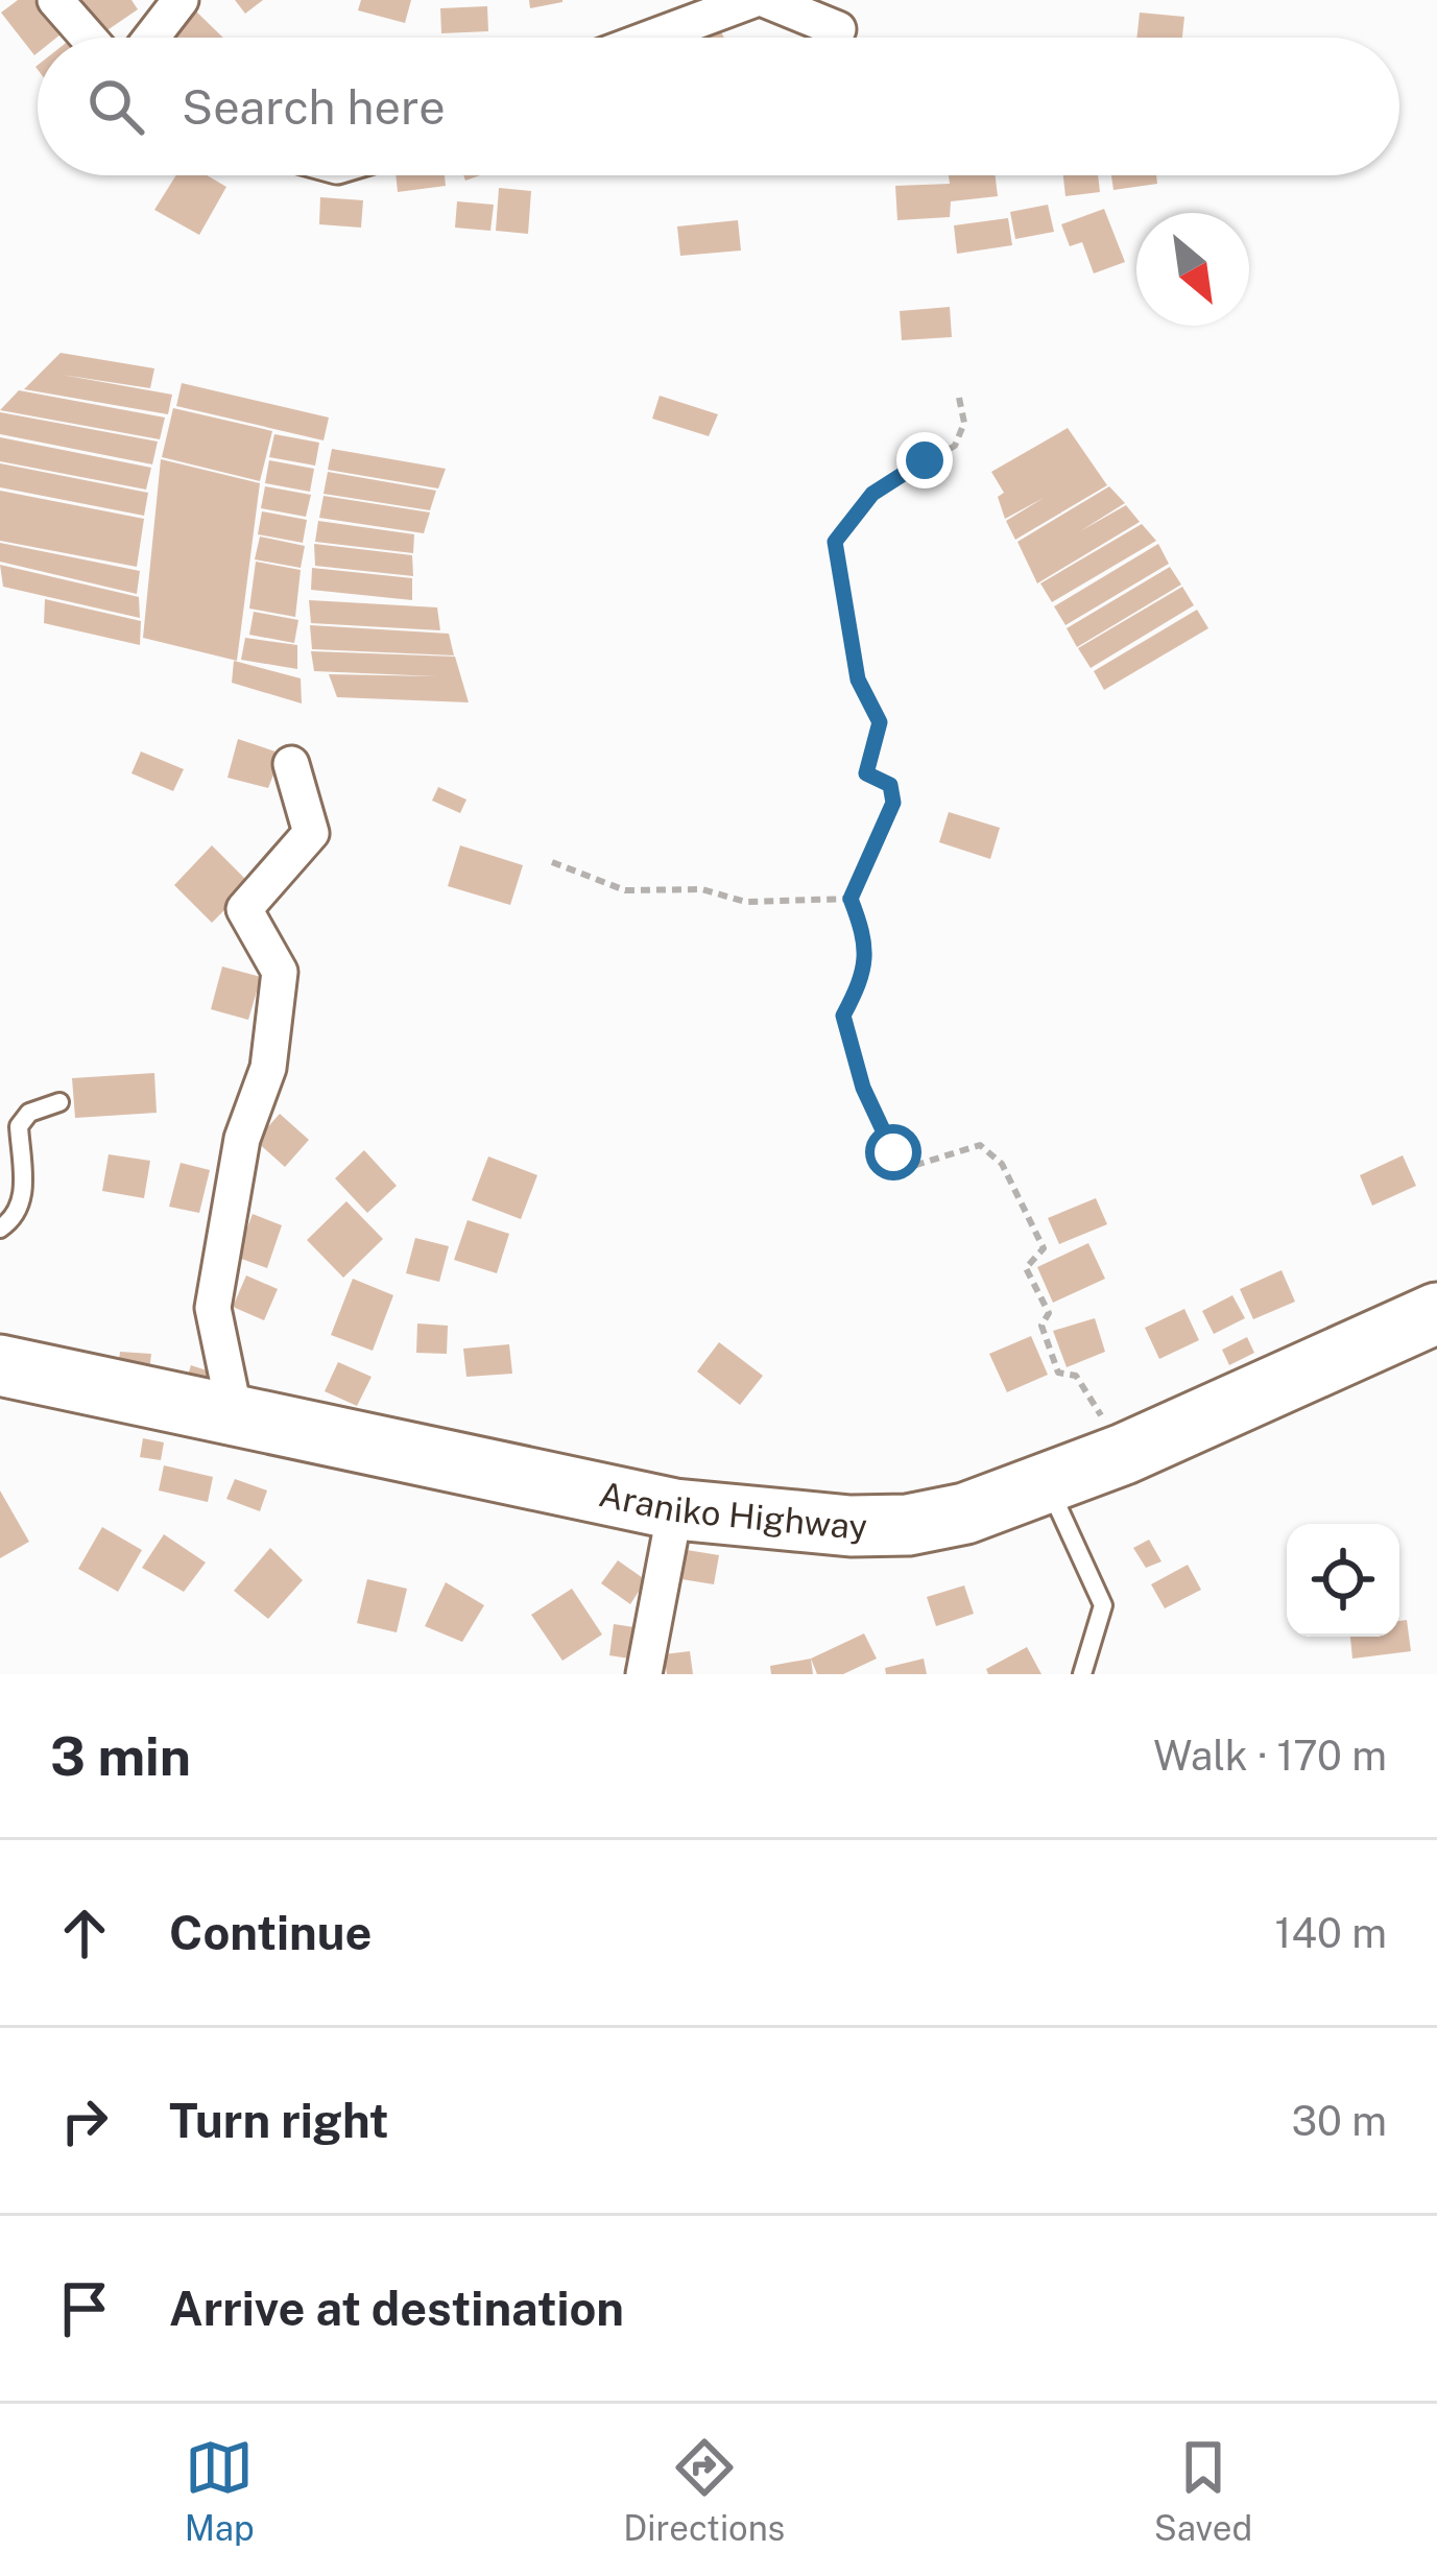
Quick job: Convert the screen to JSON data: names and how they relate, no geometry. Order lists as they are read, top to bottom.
{
  "streets": {
    "highway": ["Araniko Highway"]
  },
  "north": "bottom right",
  "page": {
    "search": "Search here",
    "heading": ["3 min", "Walk · 170 m"],
    "list": [
      ["Continue", "140 m"],
      ["Turn right", "30 m"],
      "Arrive at destination"
    ],
    "nav": ["Map", "Directions", "Saved"]
  }
}
